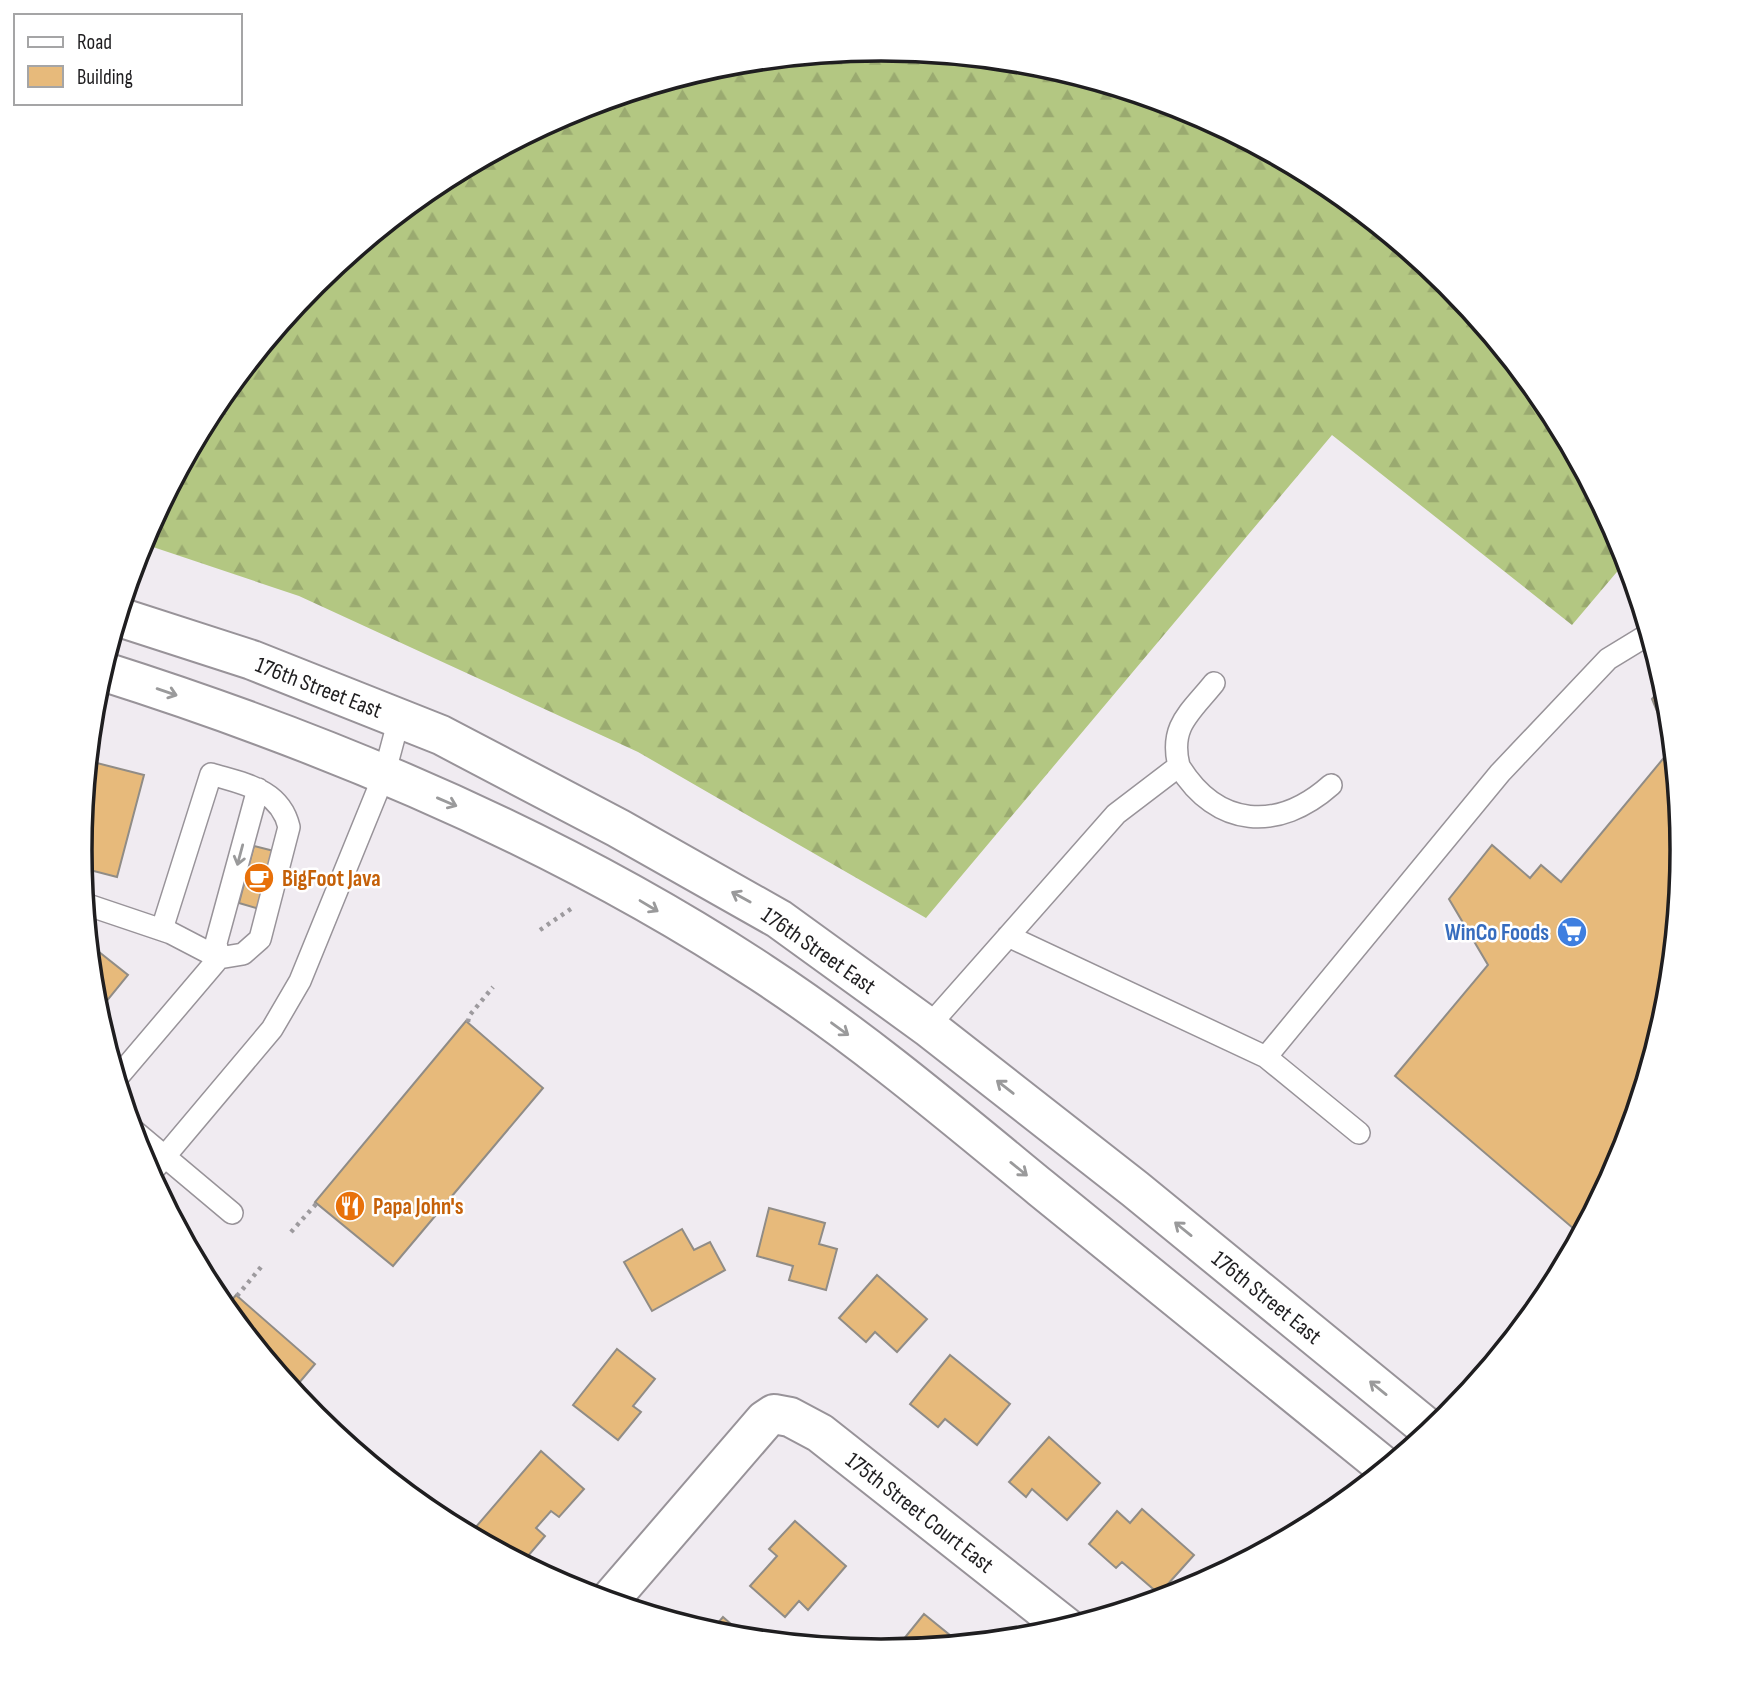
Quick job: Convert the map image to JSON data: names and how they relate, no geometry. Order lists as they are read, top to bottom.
{
  "streets": {
    "main road": ["176th Street East", "175th Street Court East"]
  },
  "places": {
    "cafe": ["BigFoot Java"],
    "supermarket": ["WinCo Foods"],
    "restaurant": ["Papa John's"]
  },
  "legend": ["Road", "Building"]
}
